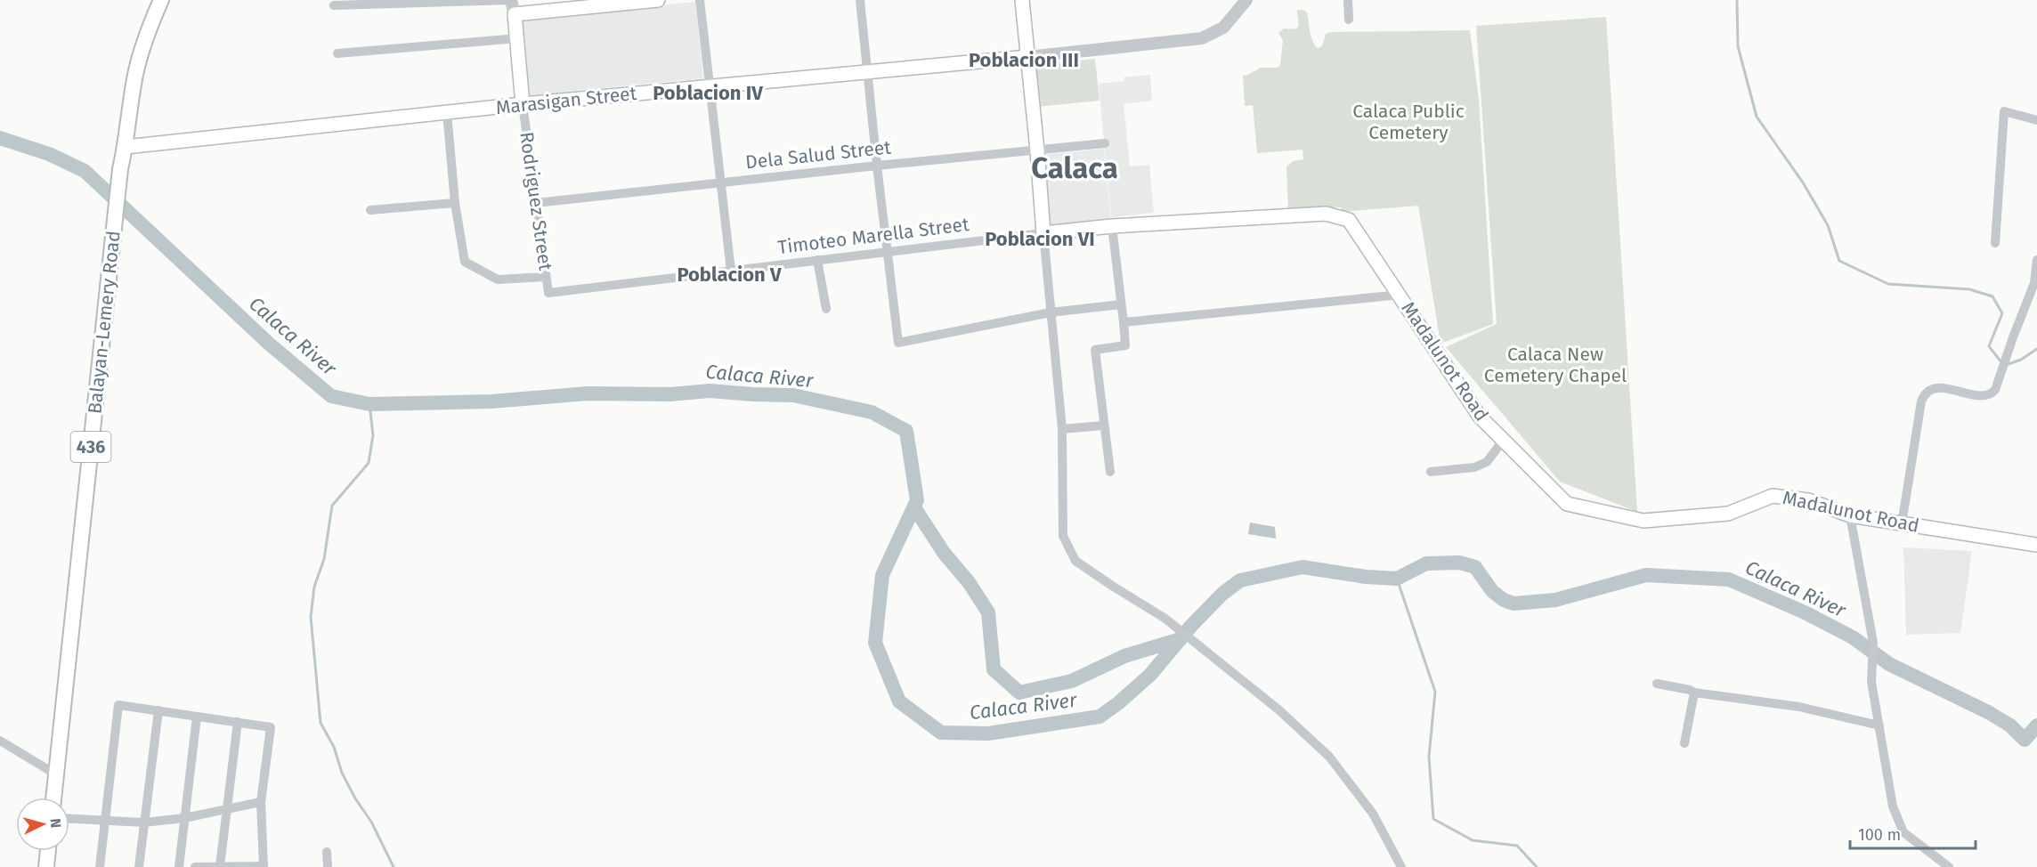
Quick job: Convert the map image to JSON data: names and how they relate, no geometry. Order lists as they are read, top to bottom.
{
  "streets": {
    "main road": [
      "Marasigan Street",
      "Rodriguez Street",
      "Balayan-Lemery Road",
      "Madalunot Road",
      "436"
    ],
    "street": ["Dela Salud Street", "Timoteo Marella Street"]
  },
  "crossings": [
    ["Marasigan Street", "Rodriguez Street"],
    ["Marasigan Street", "Balayan-Lemery Road"],
    ["Dela Salud Street", "Rodriguez Street"],
    ["Rodriguez Street", "Timoteo Marella Street"],
    ["Timoteo Marella Street", "Madalunot Road"]
  ],
  "districts": [
    "Poblacion III",
    "Poblacion IV",
    "Calaca",
    "Poblacion VI",
    "Poblacion V"
  ],
  "water": ["Calaca River"],
  "parks": ["Calaca Public Cemetery", "Calaca New Cemetery Chapel"],
  "scale_bar": "100 m",
  "north": "right"
}
